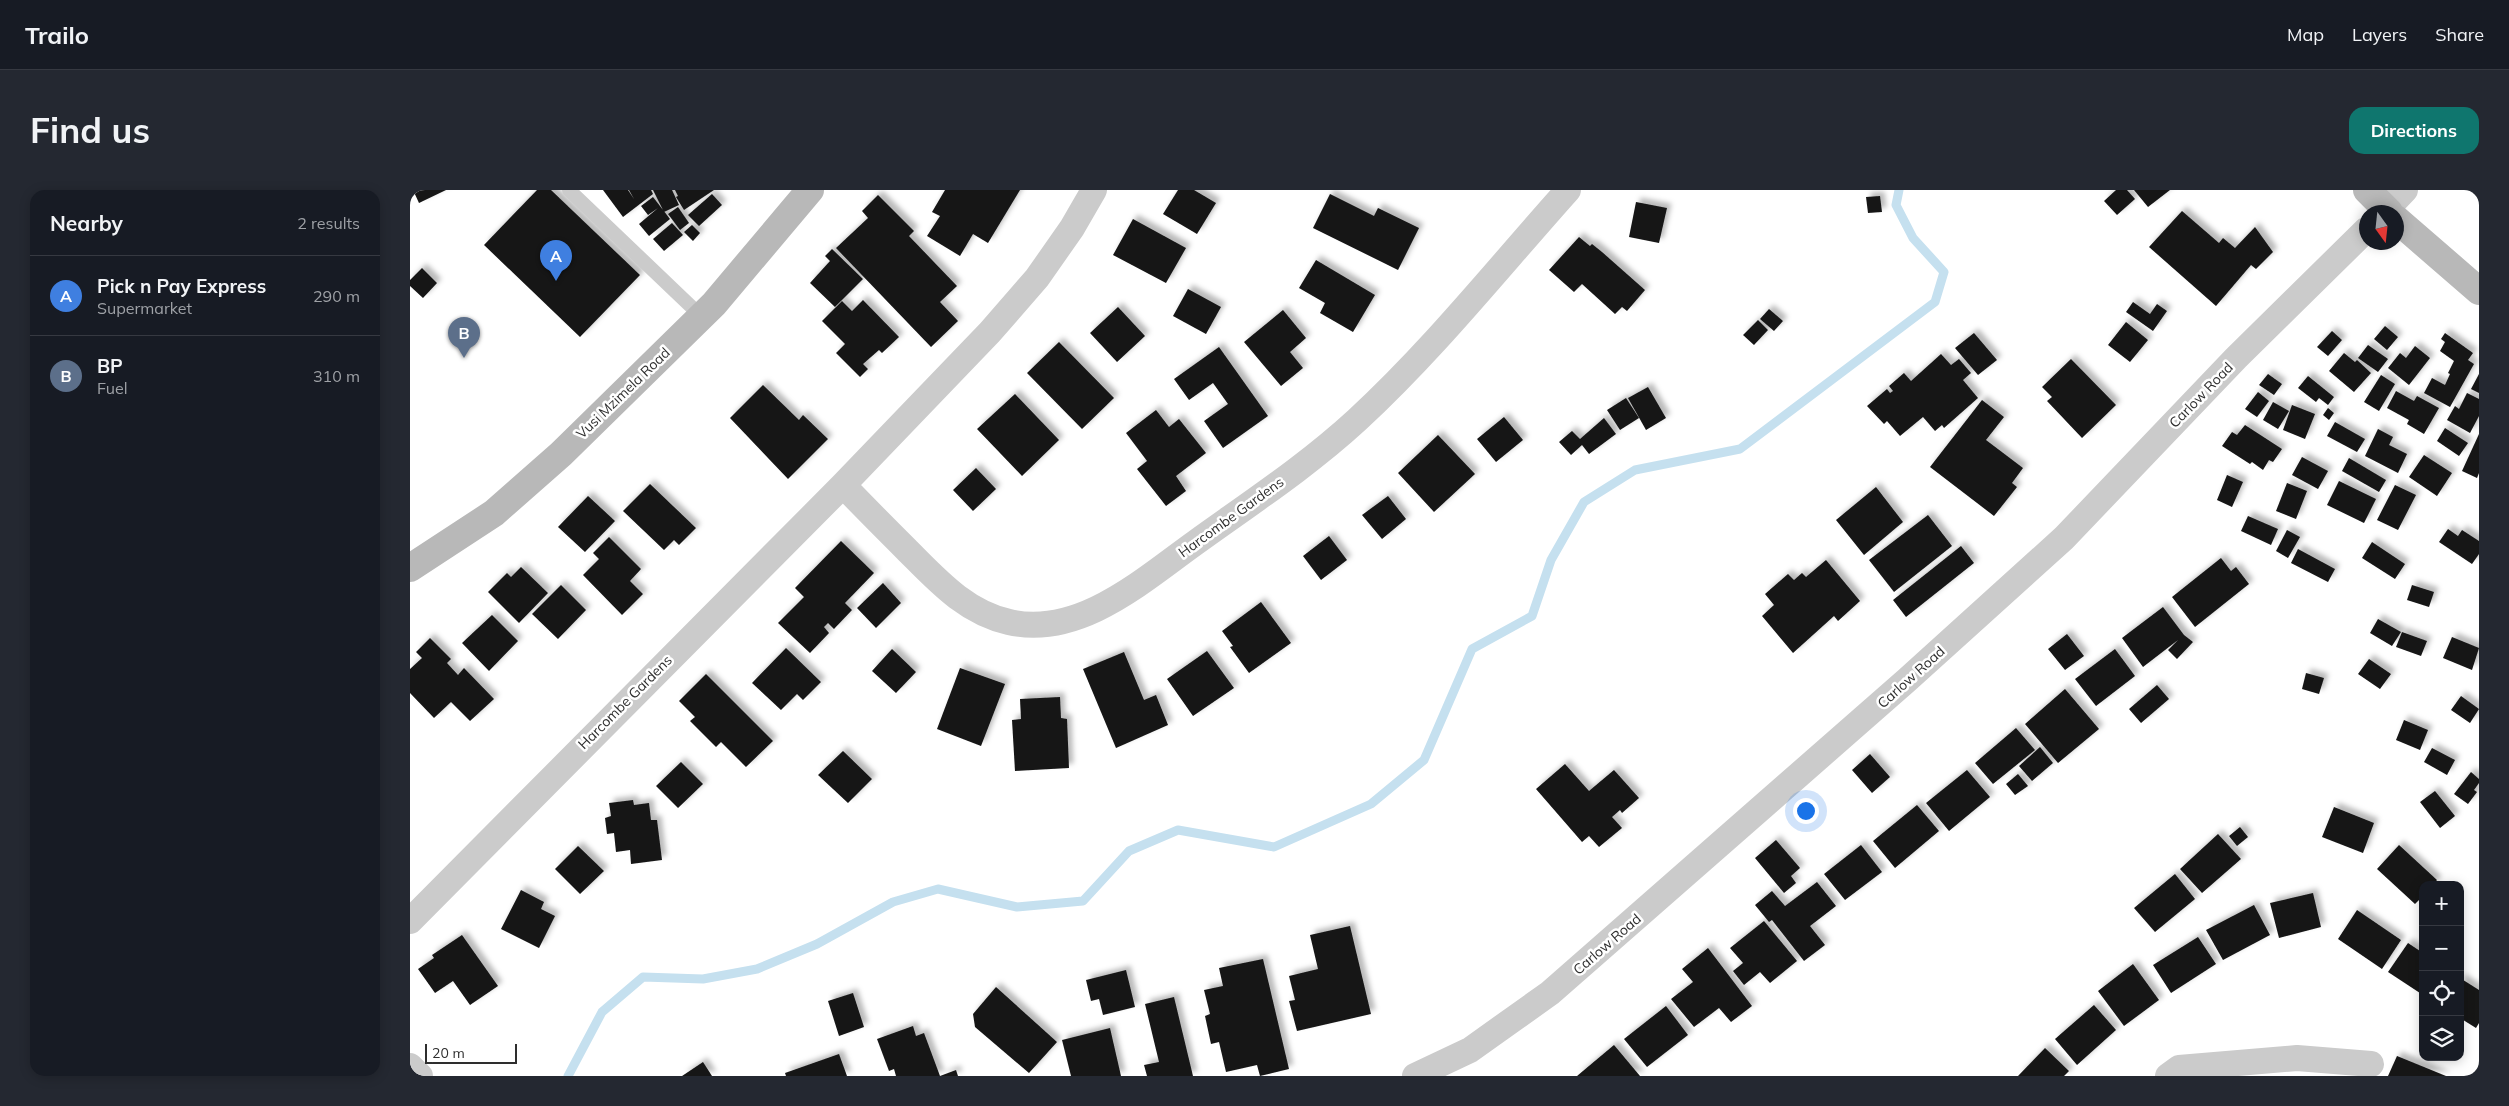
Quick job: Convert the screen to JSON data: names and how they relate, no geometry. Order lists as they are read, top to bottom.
{
  "streets": {
    "main road": ["Vusi Mzimela Road"],
    "street": ["Carlow Road", "Harcombe Gardens"]
  },
  "scale_bar": "20 m",
  "north": "bottom",
  "page": {
    "header": "Trailo",
    "nav": ["Map", "Layers", "Share"],
    "buttons": "Directions",
    "title": "Find us",
    "heading": ["Nearby", "2 results"],
    "pins": ["A", "B"],
    "list": [
      {
        "mark": "A",
        "name": "Pick n Pay Express",
        "note": "Supermarket",
        "value": "290 m"
      },
      {
        "mark": "B",
        "name": "BP",
        "note": "Fuel",
        "value": "310 m"
      }
    ],
    "map_buttons": ["+", "−"],
    "scale": "20 m"
  }
}
